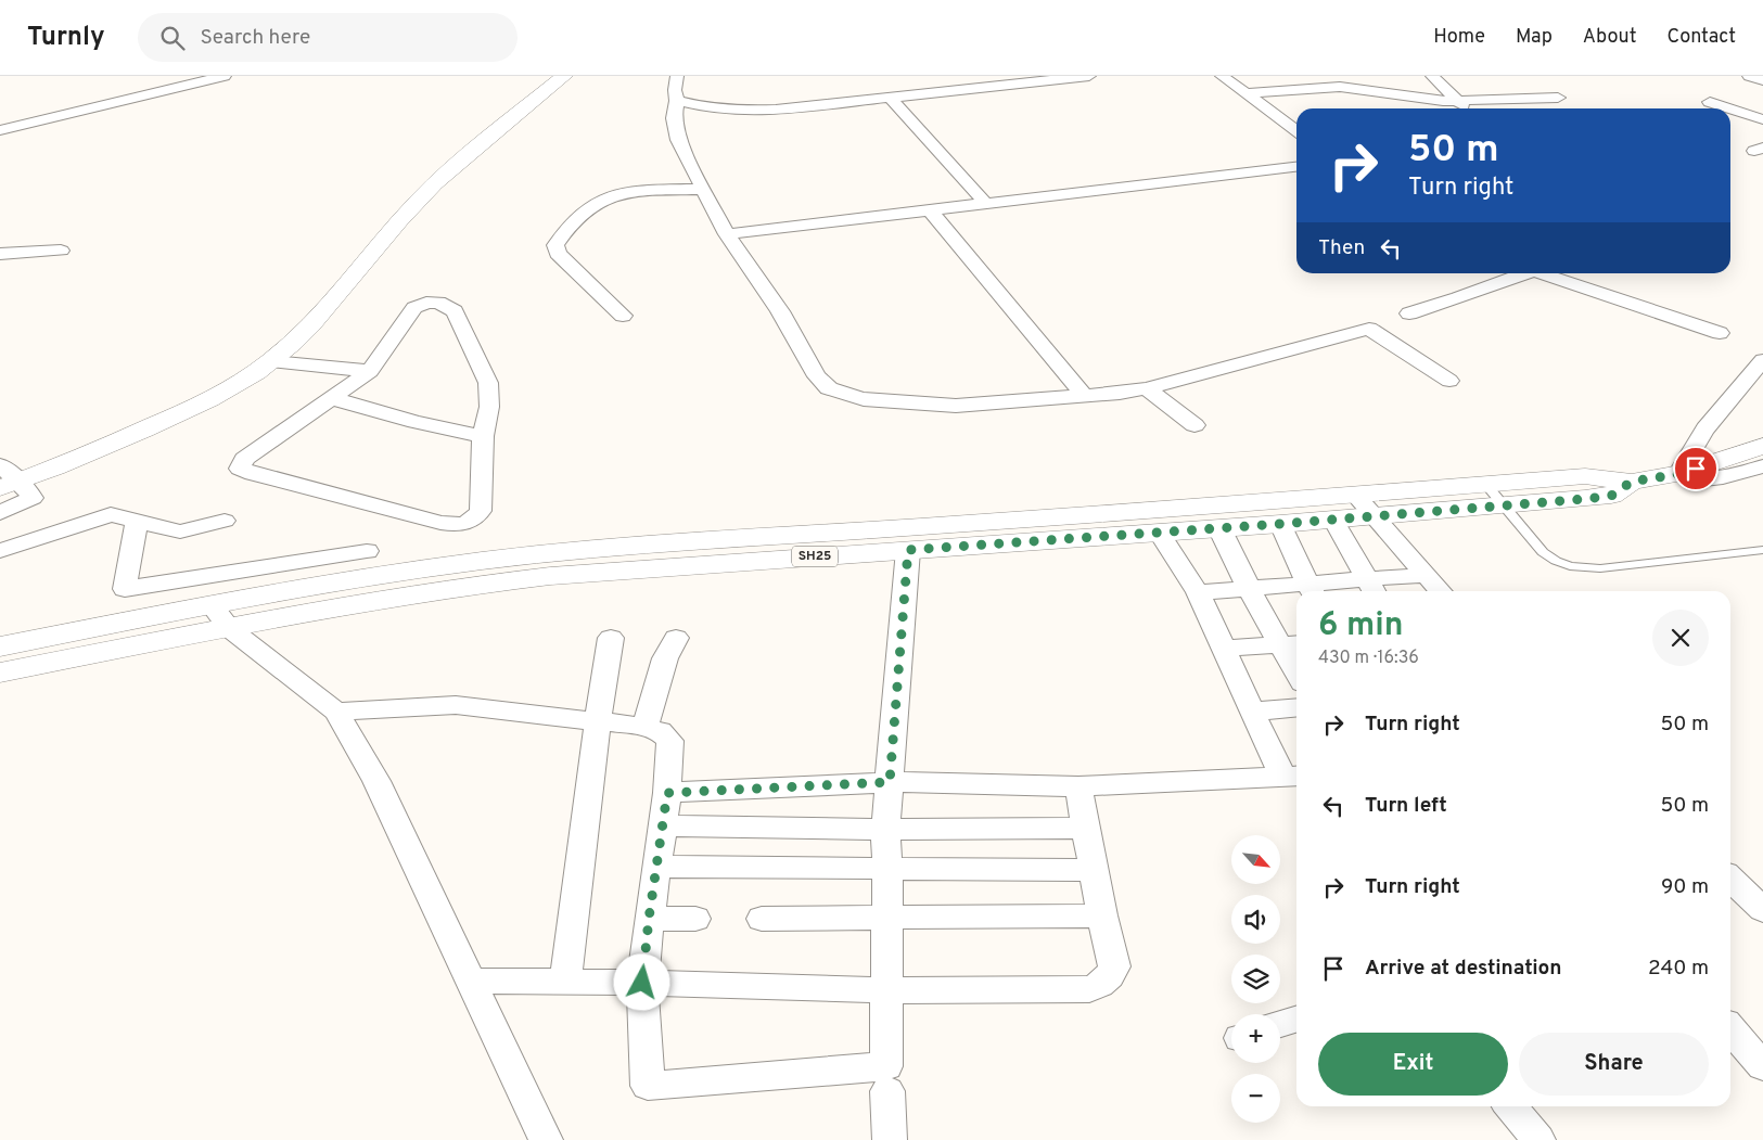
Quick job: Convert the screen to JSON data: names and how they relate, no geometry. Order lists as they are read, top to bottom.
{
  "streets": {
    "main road": ["SH25"]
  },
  "north": "bottom right",
  "page": {
    "header": "Turnly",
    "search": "Search here",
    "nav": [
      "Home",
      "Map",
      "About",
      "Contact"
    ],
    "turn": ["50 m", "Turn right"],
    "then": "Then",
    "heading": ["6 min", "430 m · 16:36"],
    "list": [
      {
        "name": "Turn right",
        "value": "50 m"
      },
      {
        "name": "Turn left",
        "value": "50 m"
      },
      {
        "name": "Turn right",
        "value": "90 m"
      },
      {
        "name": "Arrive at destination",
        "value": "240 m"
      }
    ],
    "map_buttons": ["+", "−"],
    "buttons": ["Exit", "Share"]
  }
}
